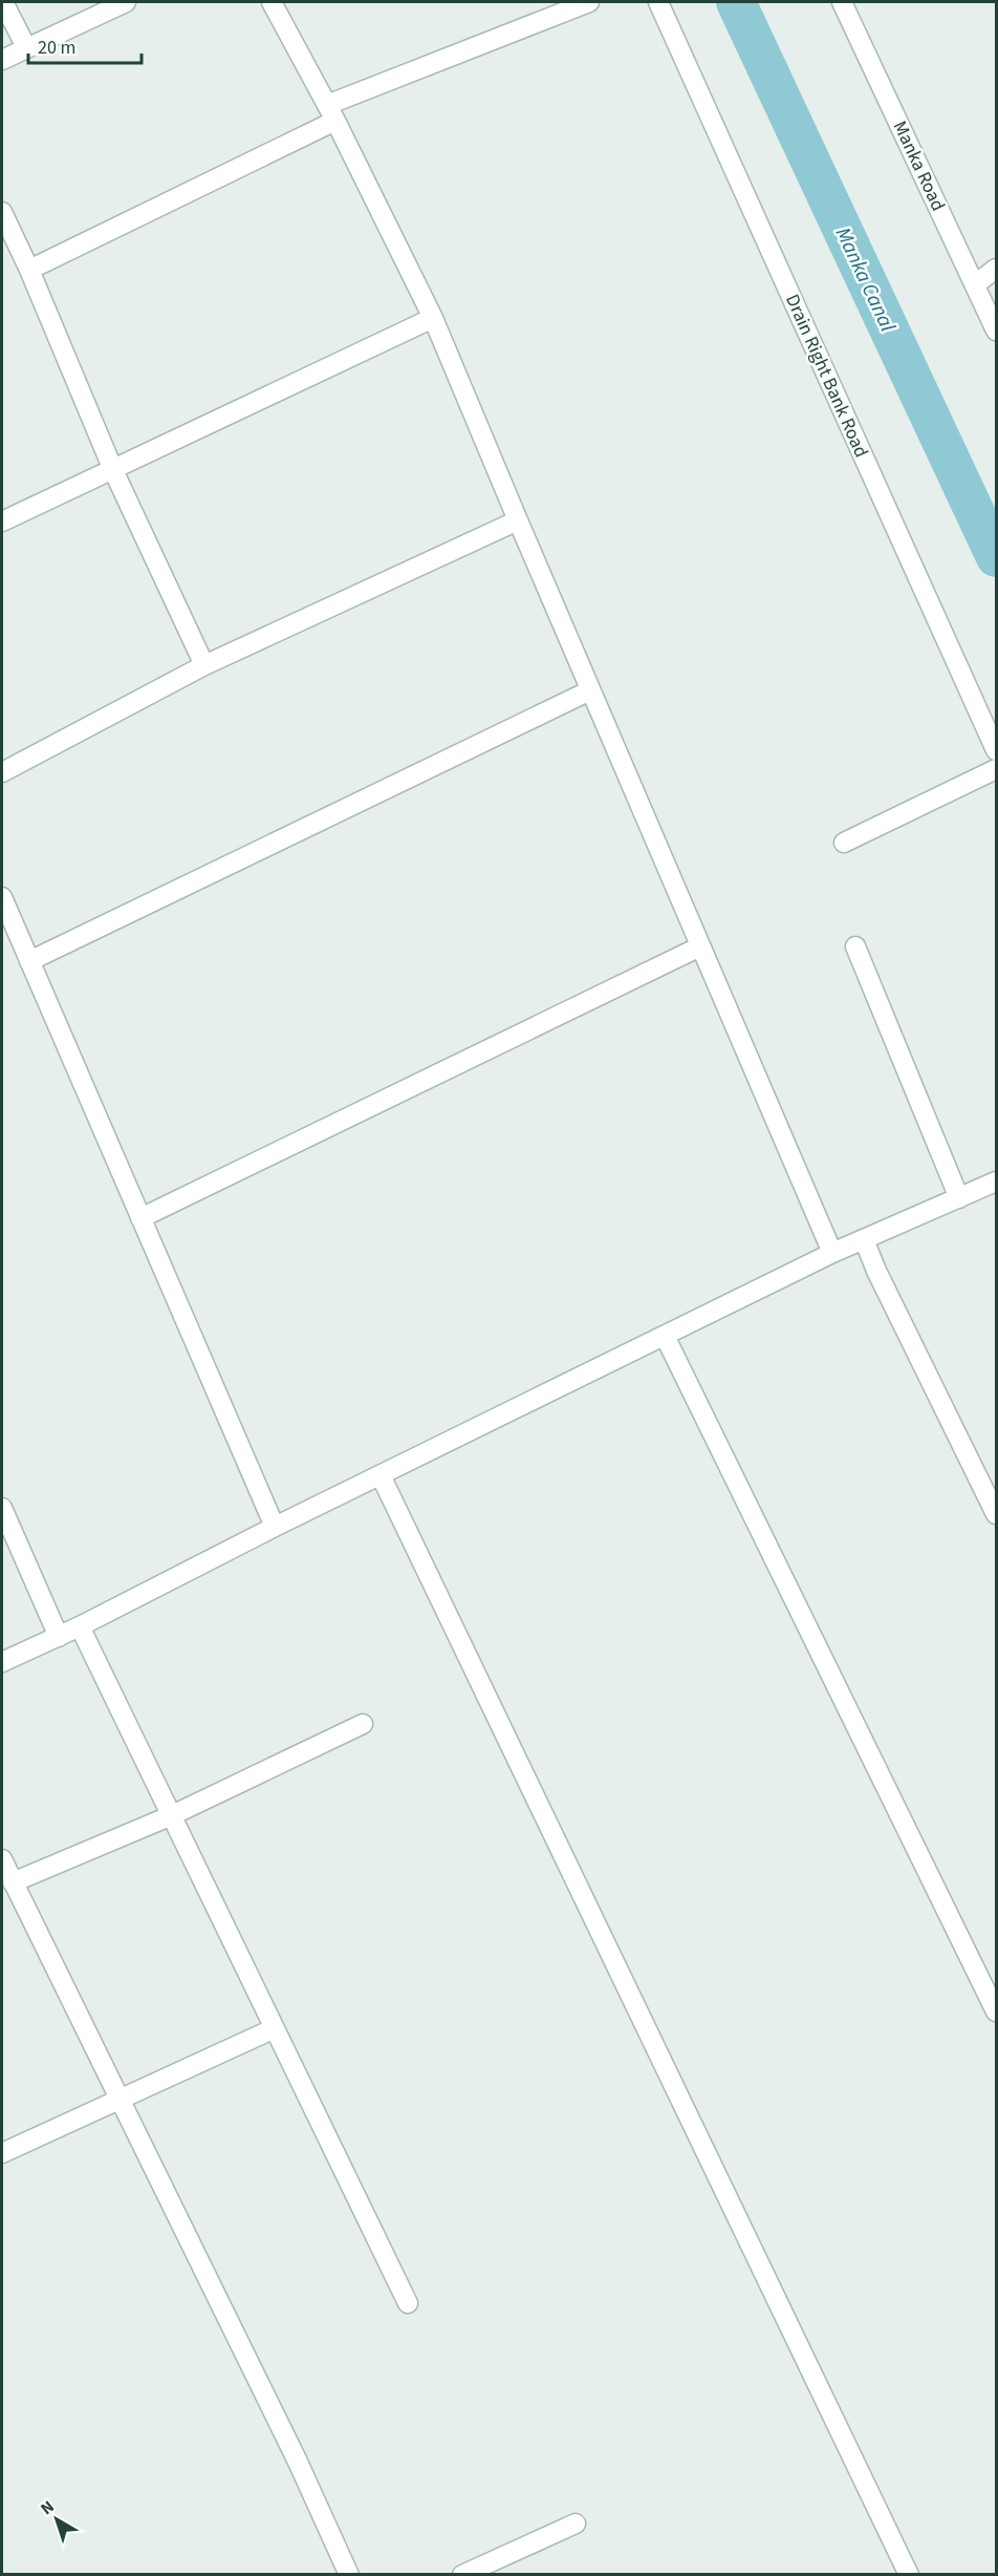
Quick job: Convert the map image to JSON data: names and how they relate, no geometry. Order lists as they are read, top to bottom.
{
  "streets": {
    "street": ["Manka Road", "Drain Right Bank Road"]
  },
  "water": ["Manka Canal"],
  "scale_bar": "20 m",
  "north": "top left"
}
